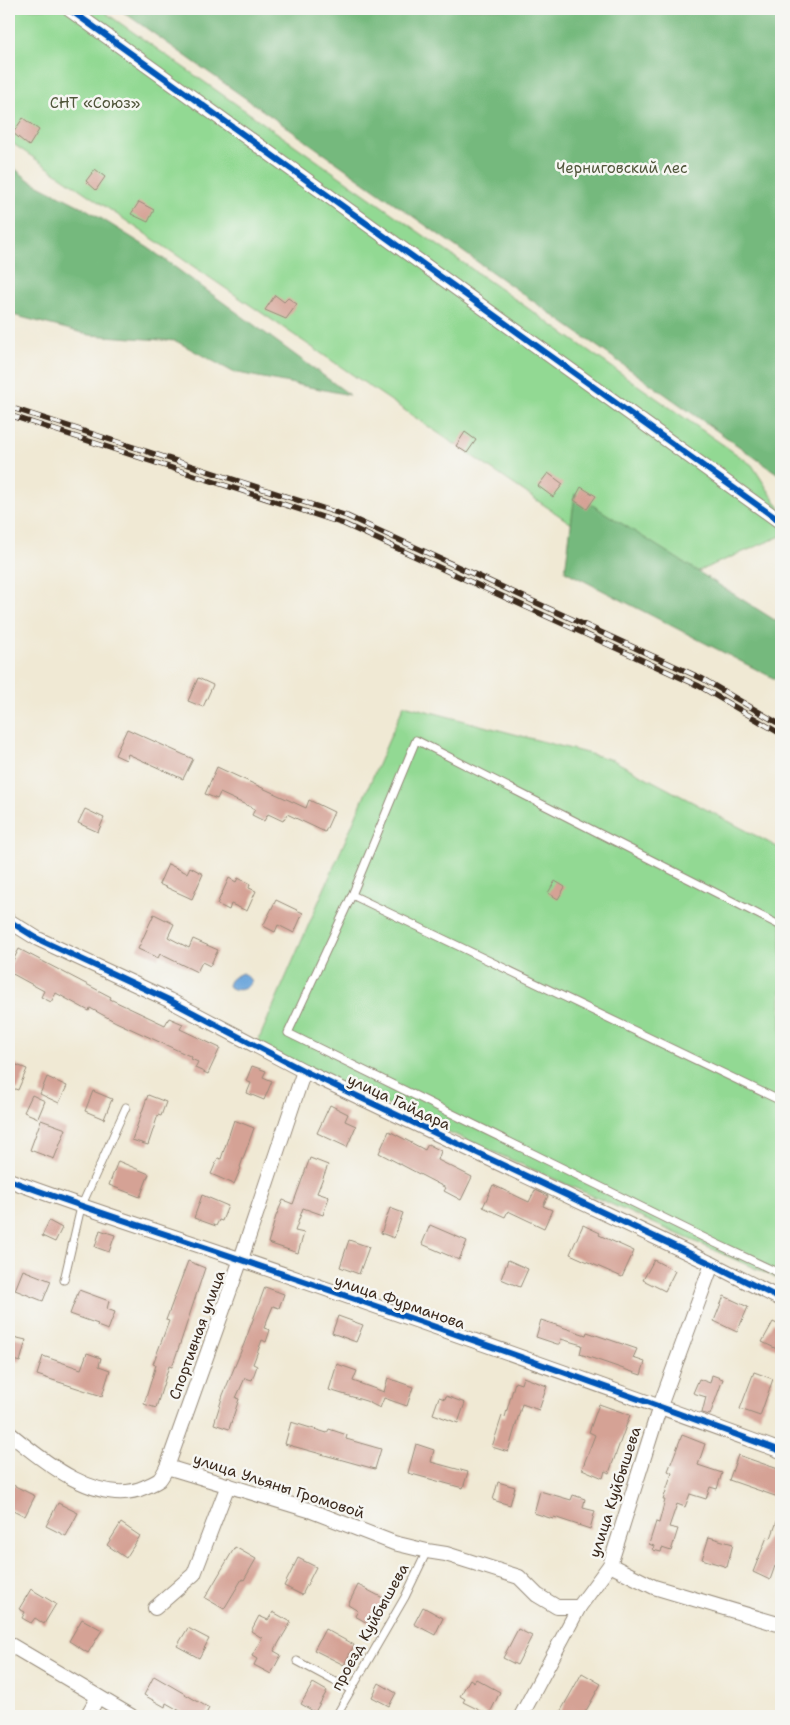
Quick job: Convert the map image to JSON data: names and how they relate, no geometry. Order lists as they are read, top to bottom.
{
  "streets": {
    "street": [
      "улица Гайдара",
      "улица Фурманова",
      "Спортивная улица",
      "улица Ульяны Громовой",
      "улица Куйбышева"
    ],
    "lane": ["проезд Куйбышева"]
  },
  "crossings": [
    ["улица Гайдара", "Спортивная улица"],
    ["улица Гайдара", "улица Куйбышева"],
    ["улица Фурманова", "Спортивная улица"],
    ["улица Фурманова", "улица Куйбышева"],
    ["Спортивная улица", "улица Ульяны Громовой"],
    ["улица Ульяны Громовой", "улица Куйбышева"],
    ["улица Ульяны Громовой", "проезд Куйбышева"]
  ],
  "parks": ["СНТ «Союз»", "Черниговский лес"]
}
